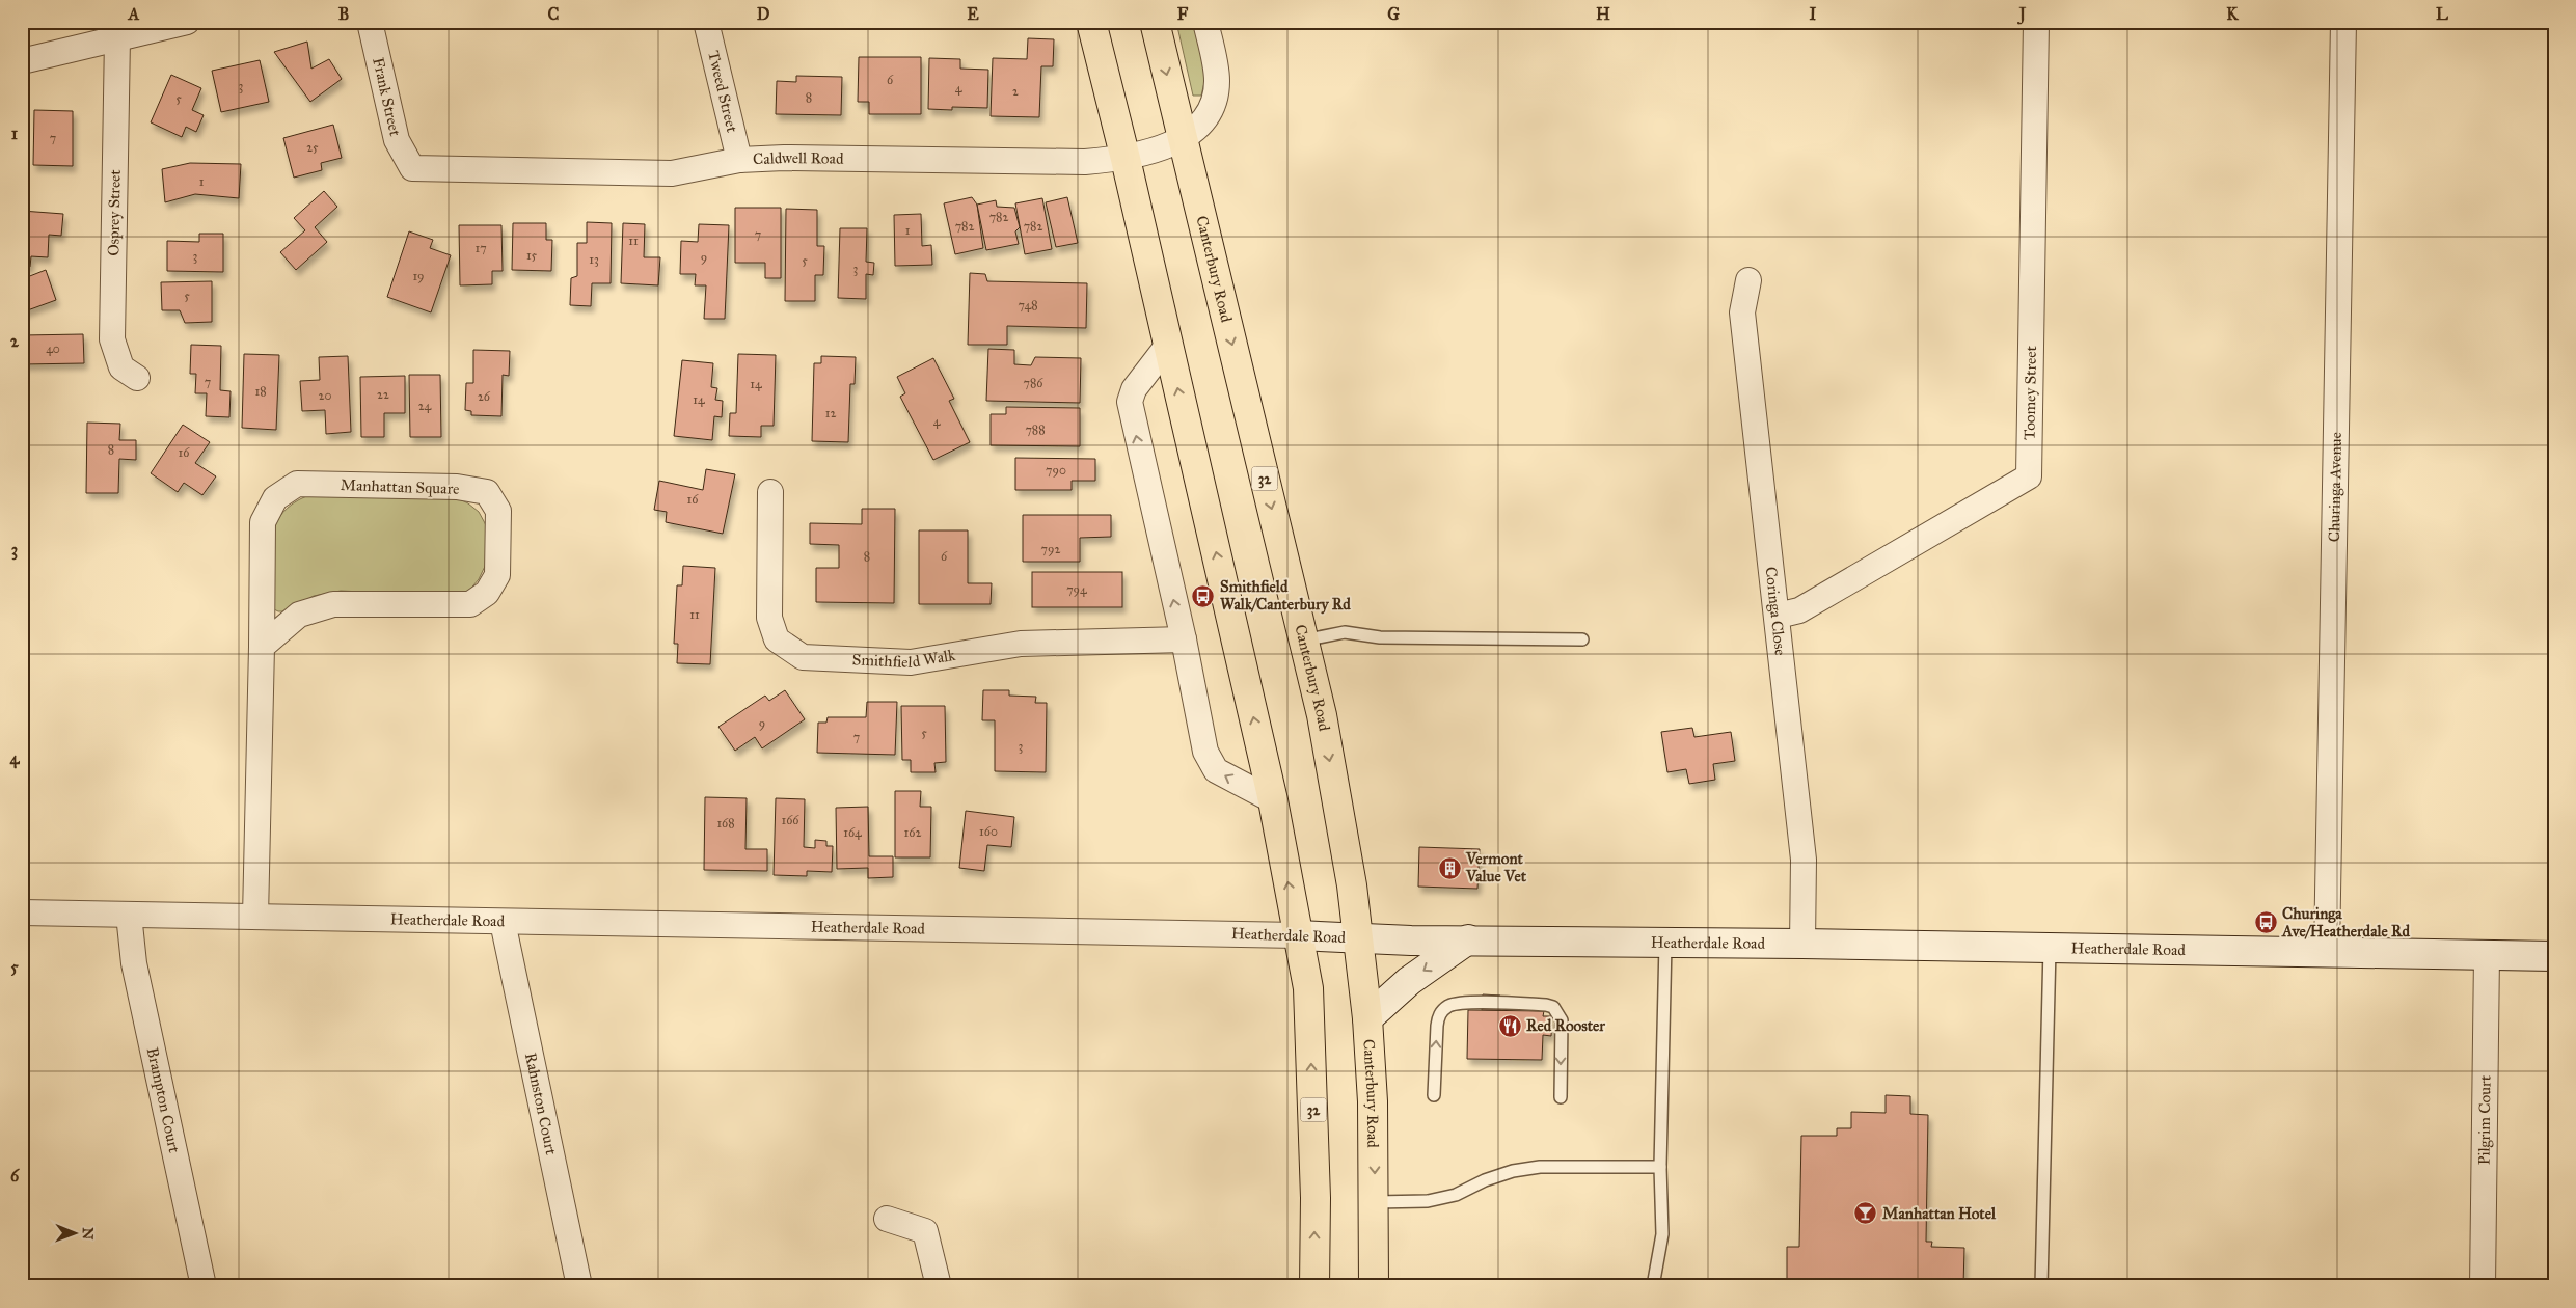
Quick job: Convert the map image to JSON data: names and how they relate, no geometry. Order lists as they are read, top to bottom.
{
  "streets": {
    "main road": ["Canterbury Road", "32", "Heatherdale Road"],
    "street": [
      "Tweed Street",
      "Frank Street",
      "Caldwell Road",
      "Osprey Street",
      "Toomey Street",
      "Manhattan Square",
      "Churinga Avenue",
      "Coringa Close",
      "Smithfield Walk",
      "Brampton Court",
      "Rahnston Court",
      "Pilgrim Court"
    ]
  },
  "crossings": [
    ["Tweed Street", "Caldwell Road"],
    ["Frank Street", "Caldwell Road"],
    ["Caldwell Road", "Canterbury Road"],
    ["Caldwell Road", "32"],
    ["Canterbury Road", "Heatherdale Road"],
    ["Toomey Street", "Coringa Close"],
    ["32", "Heatherdale Road"],
    ["Manhattan Square", "Heatherdale Road"],
    ["Churinga Avenue", "Heatherdale Road"],
    ["Coringa Close", "Heatherdale Road"],
    ["Heatherdale Road", "Brampton Court"],
    ["Heatherdale Road", "Rahnston Court"],
    ["Heatherdale Road", "Pilgrim Court"]
  ],
  "places": {
    "bus stop": ["Smithfield Walk/Canterbury Rd", "Churinga Ave/Heatherdale Rd"],
    "building": ["Vermont Value Vet"],
    "restaurant": ["Red Rooster"],
    "bar": ["Manhattan Hotel"]
  },
  "house_numbers": [
    "6",
    "3",
    "4",
    "2",
    "8",
    "5",
    "7",
    "25",
    "1",
    "782",
    "782",
    "782",
    "1",
    "7",
    "11",
    "17",
    "15",
    "3",
    "9",
    "13",
    "5",
    "3",
    "19",
    "5",
    "748",
    "40",
    "7",
    "786",
    "14",
    "18",
    "22",
    "20",
    "26",
    "14",
    "24",
    "12",
    "4",
    "788",
    "8",
    "16",
    "790",
    "16",
    "792",
    "8",
    "6",
    "794",
    "11",
    "9",
    "5",
    "7",
    "3",
    "166",
    "168",
    "160",
    "164",
    "162"
  ],
  "north": "right",
  "grid": {
    "columns": [
      "A",
      "B",
      "C",
      "D",
      "E",
      "F",
      "G",
      "H",
      "I",
      "J",
      "K",
      "L"
    ],
    "rows": [
      "1",
      "2",
      "3",
      "4",
      "5",
      "6"
    ]
  }
}
